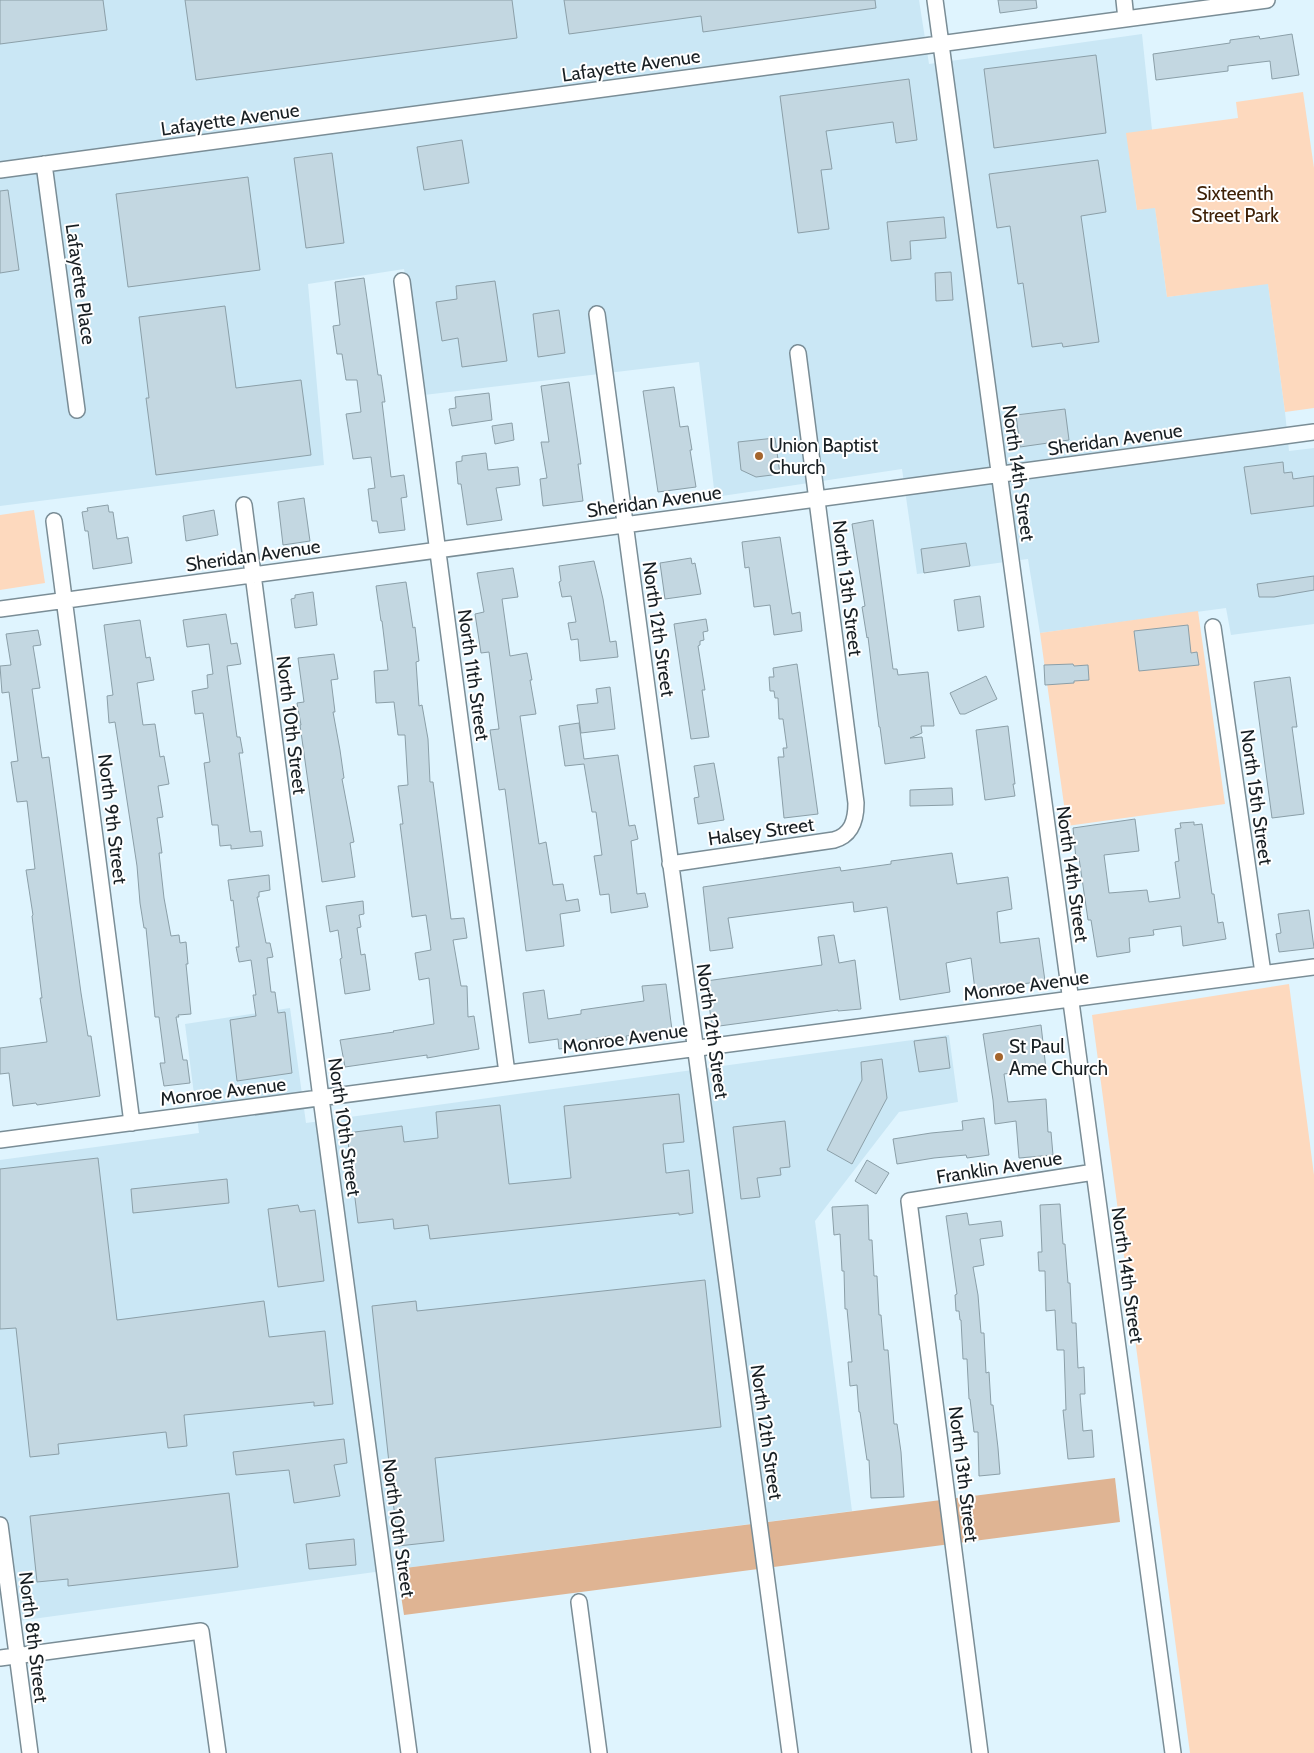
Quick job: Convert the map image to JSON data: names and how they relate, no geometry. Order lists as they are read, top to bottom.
{
  "streets": {
    "street": [
      "Lafayette Avenue",
      "Lafayette Place",
      "Sheridan Avenue",
      "North 14th Street",
      "North 13th Street",
      "North 12th Street",
      "North 11th Street",
      "North 10th Street",
      "North 15th Street",
      "North 9th Street",
      "Halsey Street",
      "Monroe Avenue",
      "Franklin Avenue",
      "North 8th Street"
    ]
  },
  "crossings": [
    ["Lafayette Avenue", "Lafayette Place"],
    ["Lafayette Avenue", "North 14th Street"],
    ["Sheridan Avenue", "North 14th Street"],
    ["Sheridan Avenue", "North 13th Street"],
    ["Sheridan Avenue", "North 12th Street"],
    ["Sheridan Avenue", "North 11th Street"],
    ["Sheridan Avenue", "North 10th Street"],
    ["Sheridan Avenue", "North 9th Street"],
    ["North 14th Street", "Monroe Avenue"],
    ["North 14th Street", "Franklin Avenue"],
    ["North 13th Street", "Halsey Street"],
    ["North 13th Street", "Franklin Avenue"],
    ["North 12th Street", "Halsey Street"],
    ["North 12th Street", "Monroe Avenue"],
    ["North 11th Street", "Monroe Avenue"],
    ["North 10th Street", "Monroe Avenue"],
    ["North 15th Street", "Monroe Avenue"],
    ["North 9th Street", "Monroe Avenue"]
  ],
  "parks": ["Sixteenth Street Park"],
  "places": ["Union Baptist Church", "St Paul Ame Church"]
}
